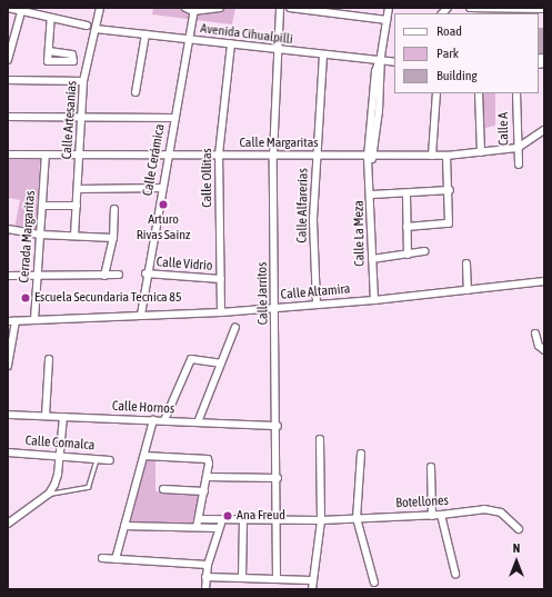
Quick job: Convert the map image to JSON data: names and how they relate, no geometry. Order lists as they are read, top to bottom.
{
  "streets": {
    "street": [
      "Avenida Cihualpilli",
      "Calle Artesanías",
      "Calle A",
      "Calle Margaritas",
      "Calle Cerámica",
      "Calle Ollitas",
      "Calle Alfarerías",
      "Calle La Meza",
      "Cerrada Margaritas",
      "Calle Vidrio",
      "Calle Altamira",
      "Calle Jarritos",
      "Calle Hornos",
      "Calle Comalca",
      "Botellones"
    ]
  },
  "crossings": [
    ["Avenida Cihualpilli", "Calle Artesanías"],
    ["Avenida Cihualpilli", "Calle Cerámica"],
    ["Avenida Cihualpilli", "Calle Ollitas"],
    ["Avenida Cihualpilli", "Calle Alfarerías"],
    ["Avenida Cihualpilli", "Calle La Meza"],
    ["Avenida Cihualpilli", "Calle Jarritos"],
    ["Calle Artesanías", "Calle Margaritas"],
    ["Calle A", "Calle Margaritas"],
    ["Calle Margaritas", "Calle Cerámica"],
    ["Calle Margaritas", "Calle Ollitas"],
    ["Calle Margaritas", "Calle Alfarerías"],
    ["Calle Margaritas", "Calle La Meza"],
    ["Calle Margaritas", "Cerrada Margaritas"],
    ["Calle Margaritas", "Calle Jarritos"],
    ["Calle Cerámica", "Calle Vidrio"],
    ["Calle Cerámica", "Calle Altamira"],
    ["Calle Ollitas", "Calle Vidrio"],
    ["Calle Ollitas", "Calle Altamira"],
    ["Calle Alfarerías", "Calle Altamira"],
    ["Calle La Meza", "Calle Altamira"],
    ["Cerrada Margaritas", "Calle Altamira"],
    ["Calle Altamira", "Calle Jarritos"],
    ["Calle Jarritos", "Calle Hornos"],
    ["Calle Jarritos", "Botellones"]
  ],
  "places": ["Arturo Rivas Sainz", "Escuela Secundaria Tecnica 85", "Ana Freud"],
  "legend": ["Road", "Park", "Building"],
  "north": "top"
}
